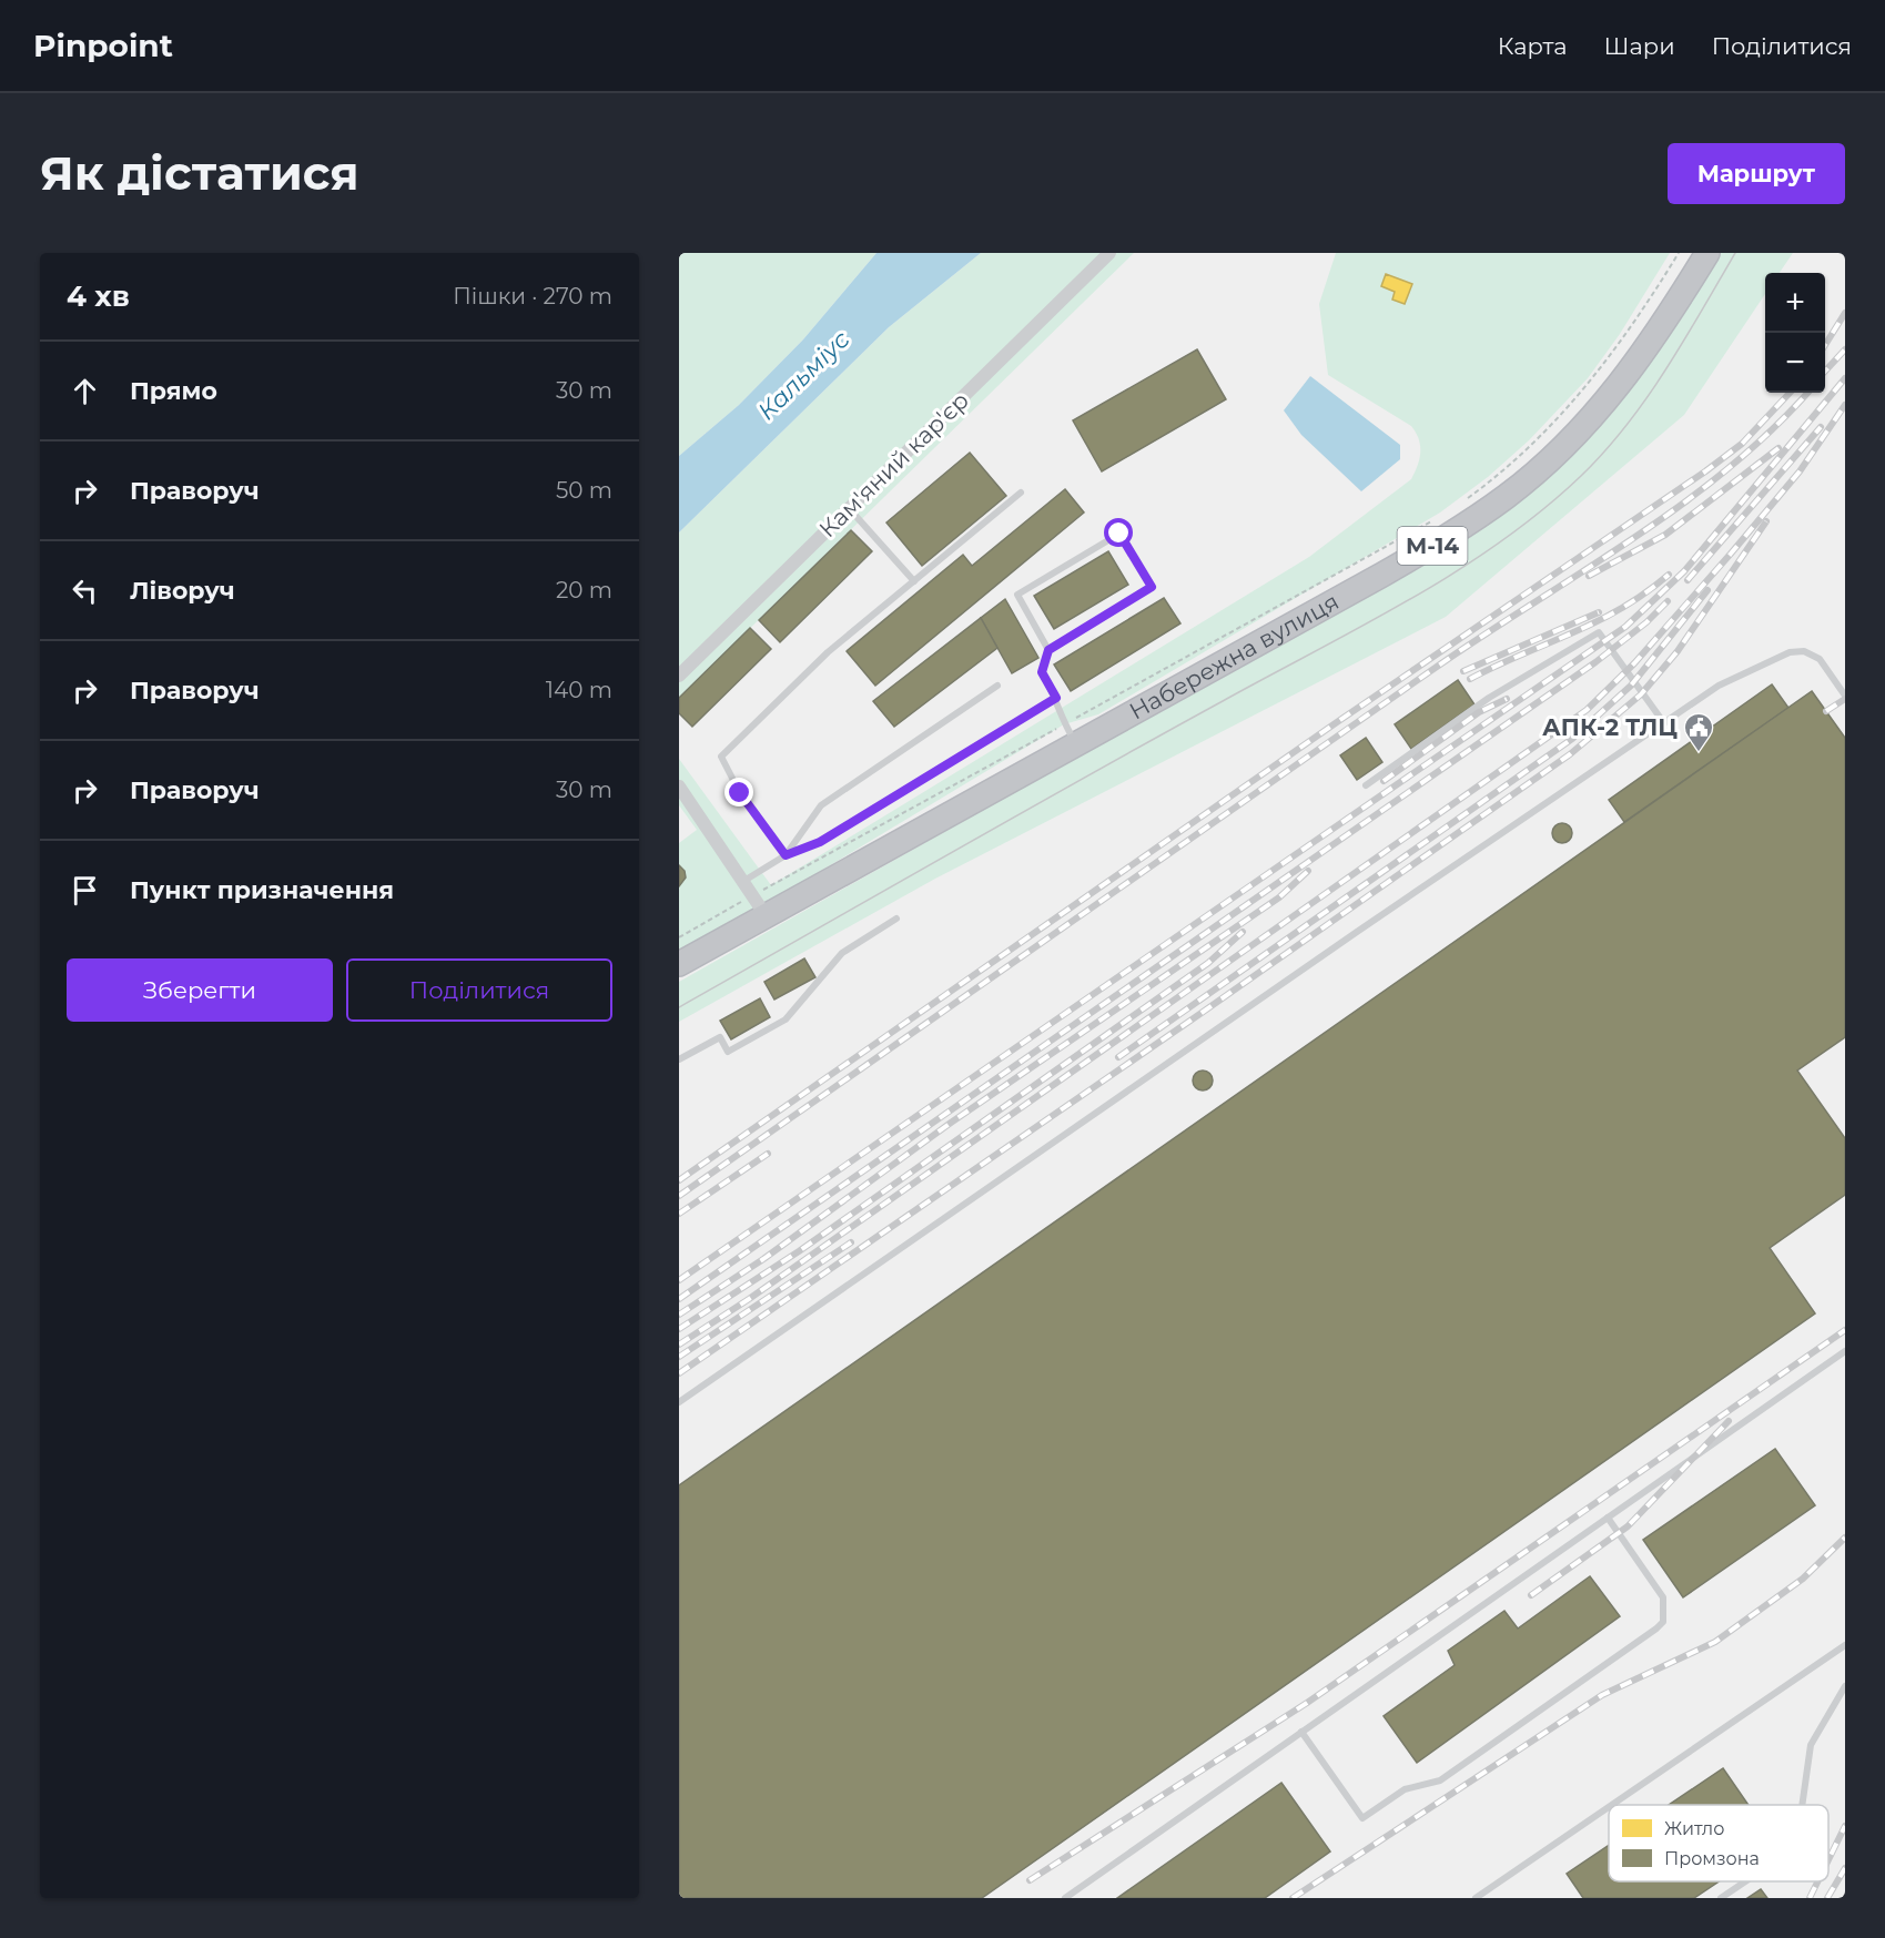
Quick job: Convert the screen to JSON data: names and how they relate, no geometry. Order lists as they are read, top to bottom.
{
  "streets": {
    "highway": ["М-14", "Набережна вулиця"],
    "street": ["Кам'яний кар'єр"]
  },
  "water": ["Кальміус"],
  "places": {
    "public building": ["АПК-2 ТЛЦ"]
  },
  "legend": ["Житло", "Промзона"],
  "page": {
    "header": "Pinpoint",
    "nav": ["Карта", "Шари", "Поділитися"],
    "buttons": [
      "Маршрут",
      ["Зберегти", "Поділитися"]
    ],
    "title": "Як дістатися",
    "heading": ["4 хв", "Пішки · 270 m"],
    "map_buttons": ["+", "−"],
    "list": [
      ["Прямо", "30 m"],
      ["Праворуч", "50 m"],
      ["Ліворуч", "20 m"],
      ["Праворуч", "140 m"],
      ["Праворуч", "30 m"],
      "Пункт призначення"
    ]
  }
}
